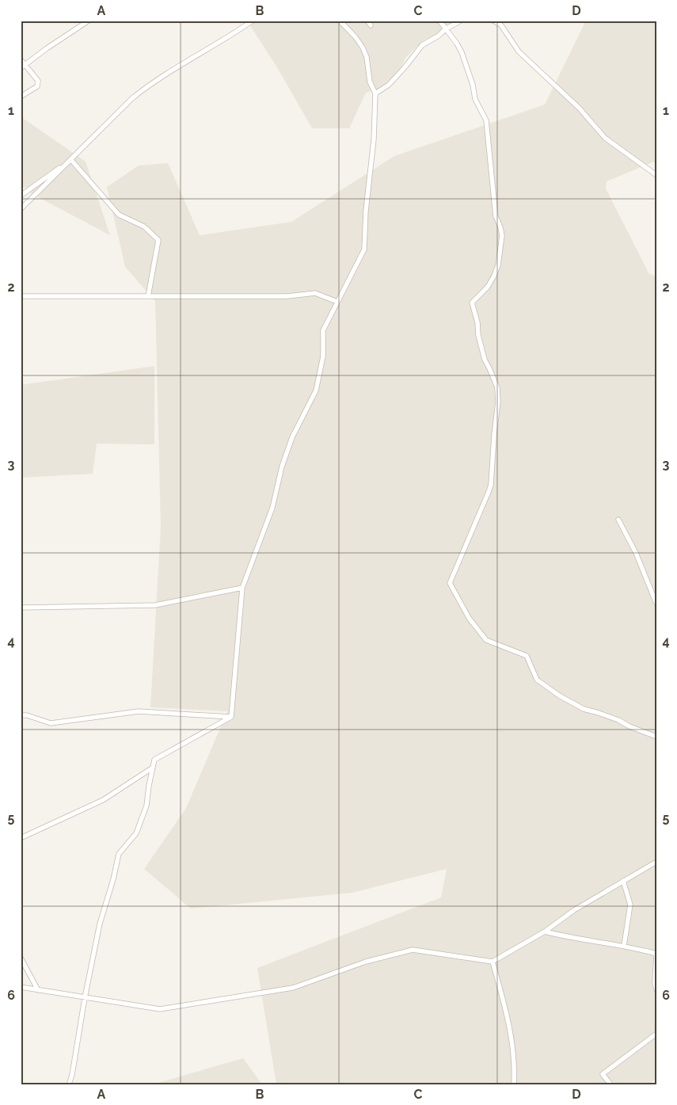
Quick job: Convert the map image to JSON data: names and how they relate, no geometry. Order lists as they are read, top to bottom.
{
  "grid": {
    "columns": [
      "A",
      "B",
      "C",
      "D"
    ],
    "rows": [
      "1",
      "2",
      "3",
      "4",
      "5",
      "6"
    ]
  }
}
